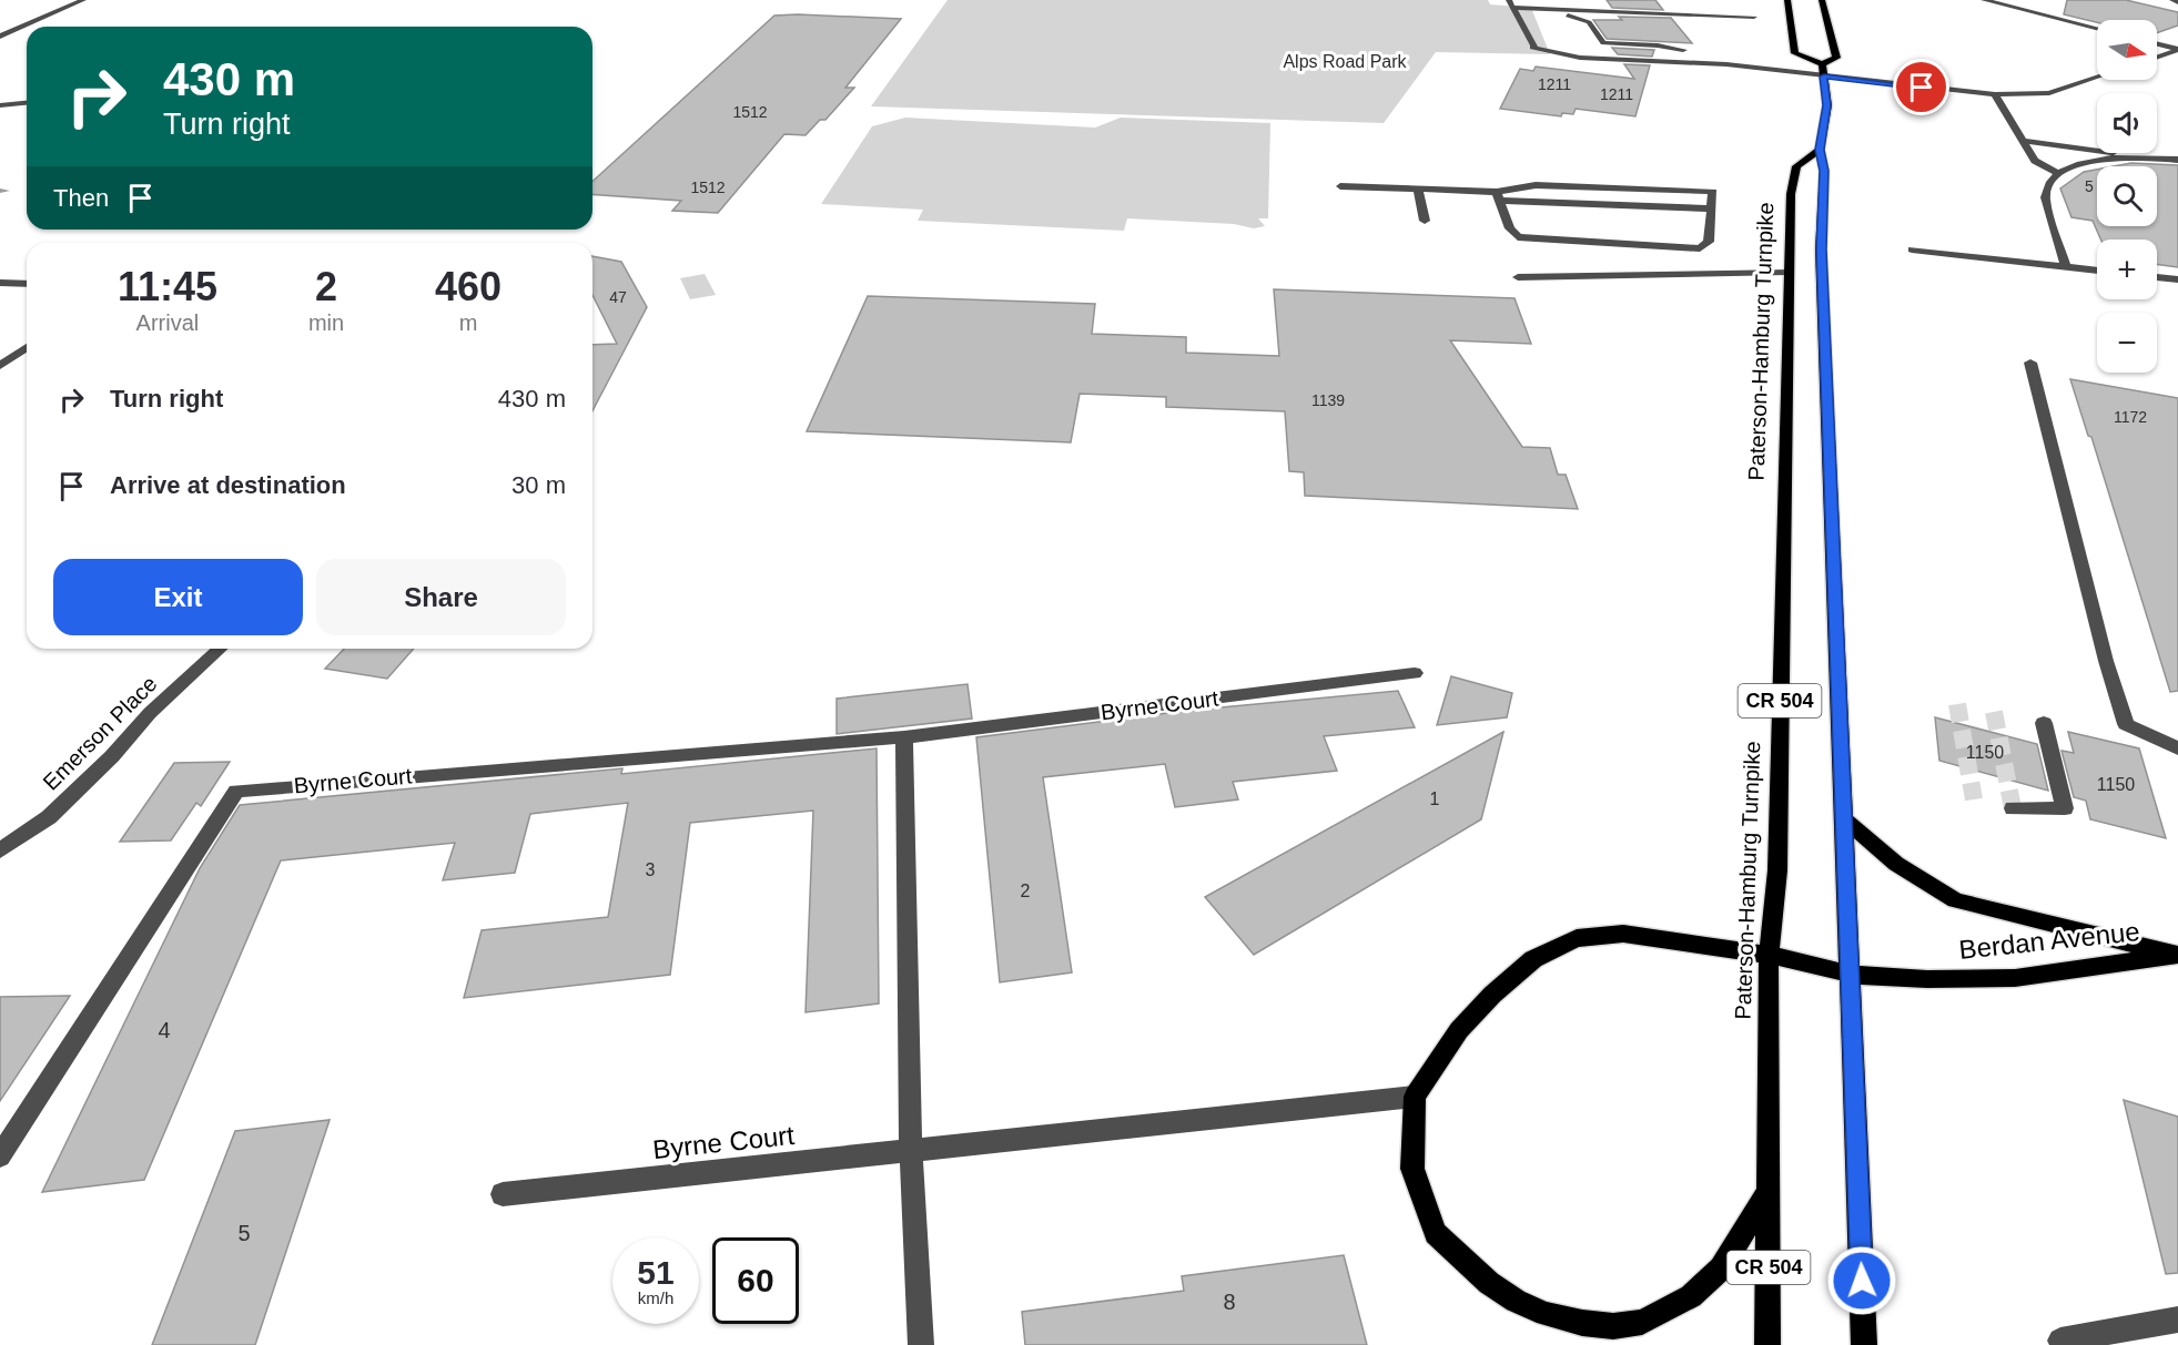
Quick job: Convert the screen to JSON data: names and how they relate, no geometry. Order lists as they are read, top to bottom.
{
  "streets": {
    "main road": ["Paterson-Hamburg Turnpike", "CR 504", "Berdan Avenue"],
    "street": ["Byrne Court", "Emerson Place"]
  },
  "crossings": [
    ["Paterson-Hamburg Turnpike", "CR 504"],
    ["Paterson-Hamburg Turnpike", "Berdan Avenue"],
    ["CR 504", "Berdan Avenue"],
    ["Byrne Court", "Berdan Avenue"]
  ],
  "parks": ["Alps Road Park"],
  "house_numbers": [
    "1211",
    "1211",
    "1512",
    "5",
    "1512",
    "47",
    "1139",
    "1172",
    "1150",
    "1150",
    "1",
    "3",
    "2",
    "4",
    "5",
    "8"
  ],
  "north": "right",
  "page": {
    "map_buttons": ["+", "−"],
    "turn": ["430 m", "Turn right"],
    "then": "Then",
    "eta": [
      "11:45",
      "Arrival",
      "2",
      "min",
      "460",
      "m"
    ],
    "list": [
      {
        "name": "Turn right",
        "value": "430 m"
      },
      {
        "name": "Arrive at destination",
        "value": "30 m"
      }
    ],
    "buttons": ["Exit", "Share"],
    "speed": "51 km/h",
    "limit": "60"
  }
}
